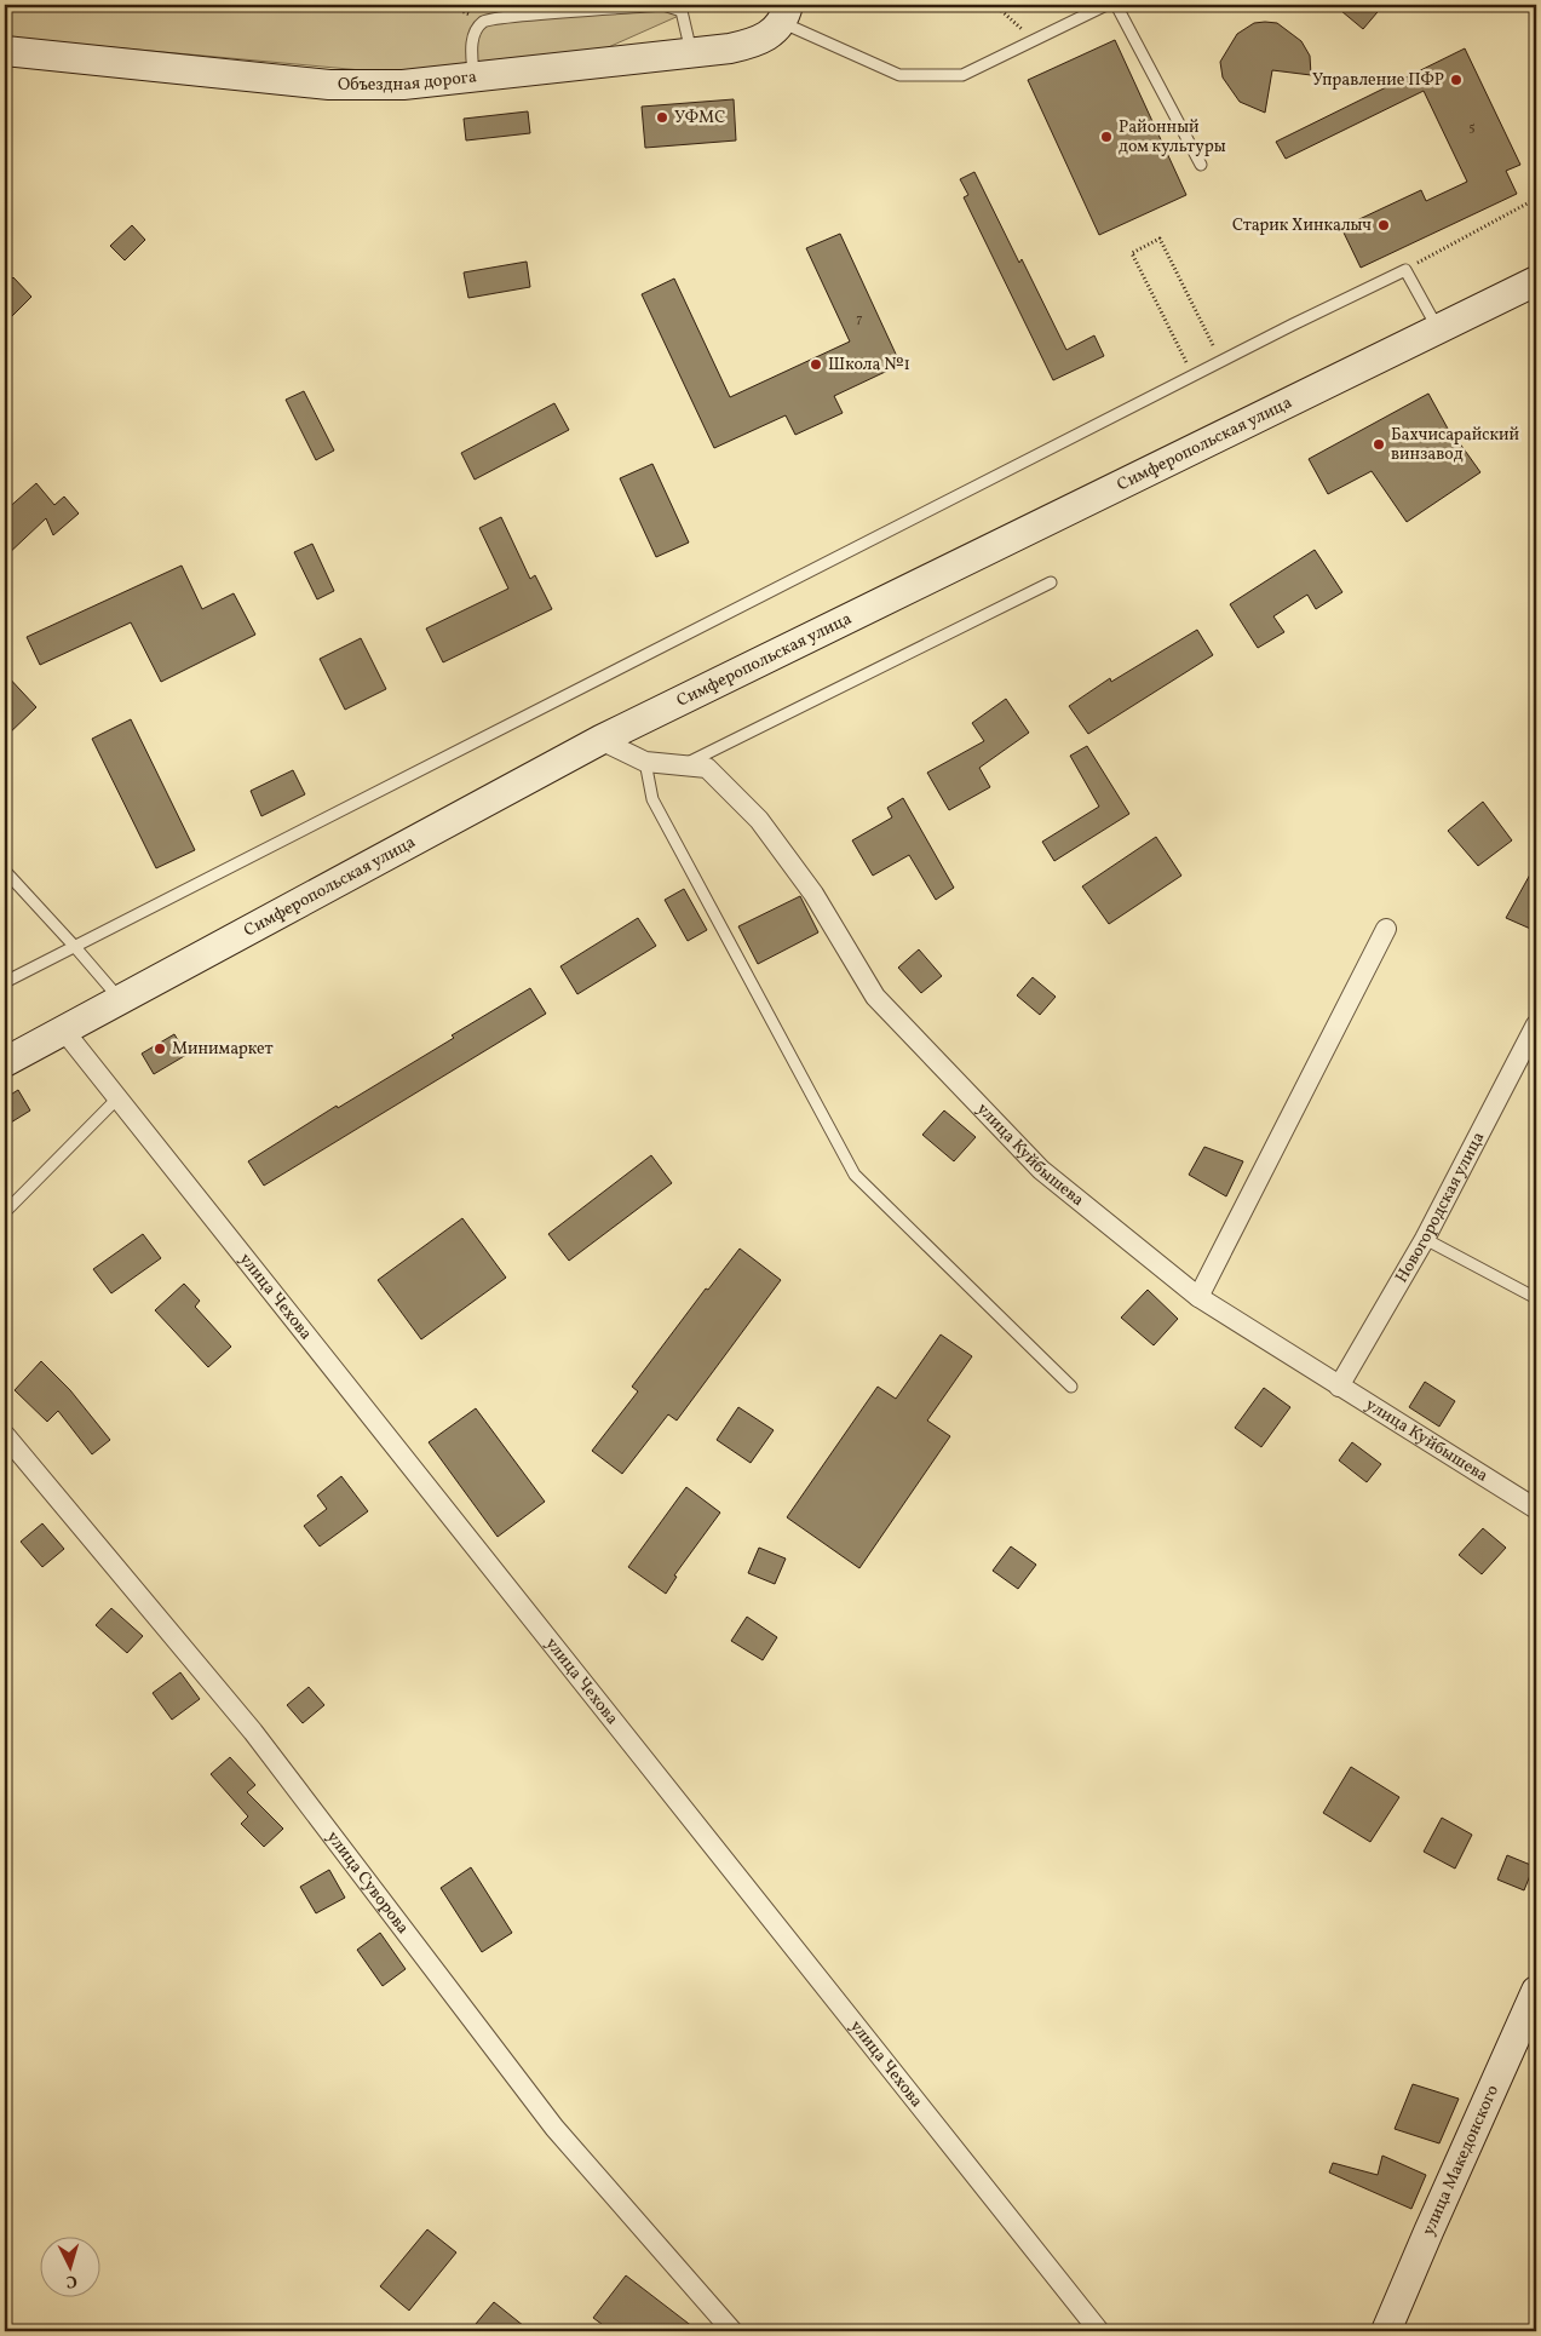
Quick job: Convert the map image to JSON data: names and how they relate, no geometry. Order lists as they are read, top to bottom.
{
  "streets": {
    "main road": ["Объездная дорога", "Симферопольская улица", "улица Македонского"],
    "street": [
      "улица Куйбышева",
      "Новогородская улица",
      "улица Чехова",
      "улица Суворова"
    ]
  },
  "crossings": [
    ["Симферопольская улица", "улица Куйбышева"],
    ["Симферопольская улица", "улица Чехова"],
    ["улица Куйбышева", "Новогородская улица"]
  ],
  "places": [
    "Управление ПФР",
    "УФМС",
    "Районный дом культуры",
    "Старик Хинкалыч",
    "Школа №1",
    "Бахчисарайский винзавод",
    "Минимаркет"
  ],
  "house_numbers": ["5", "7"],
  "north": "bottom"
}
